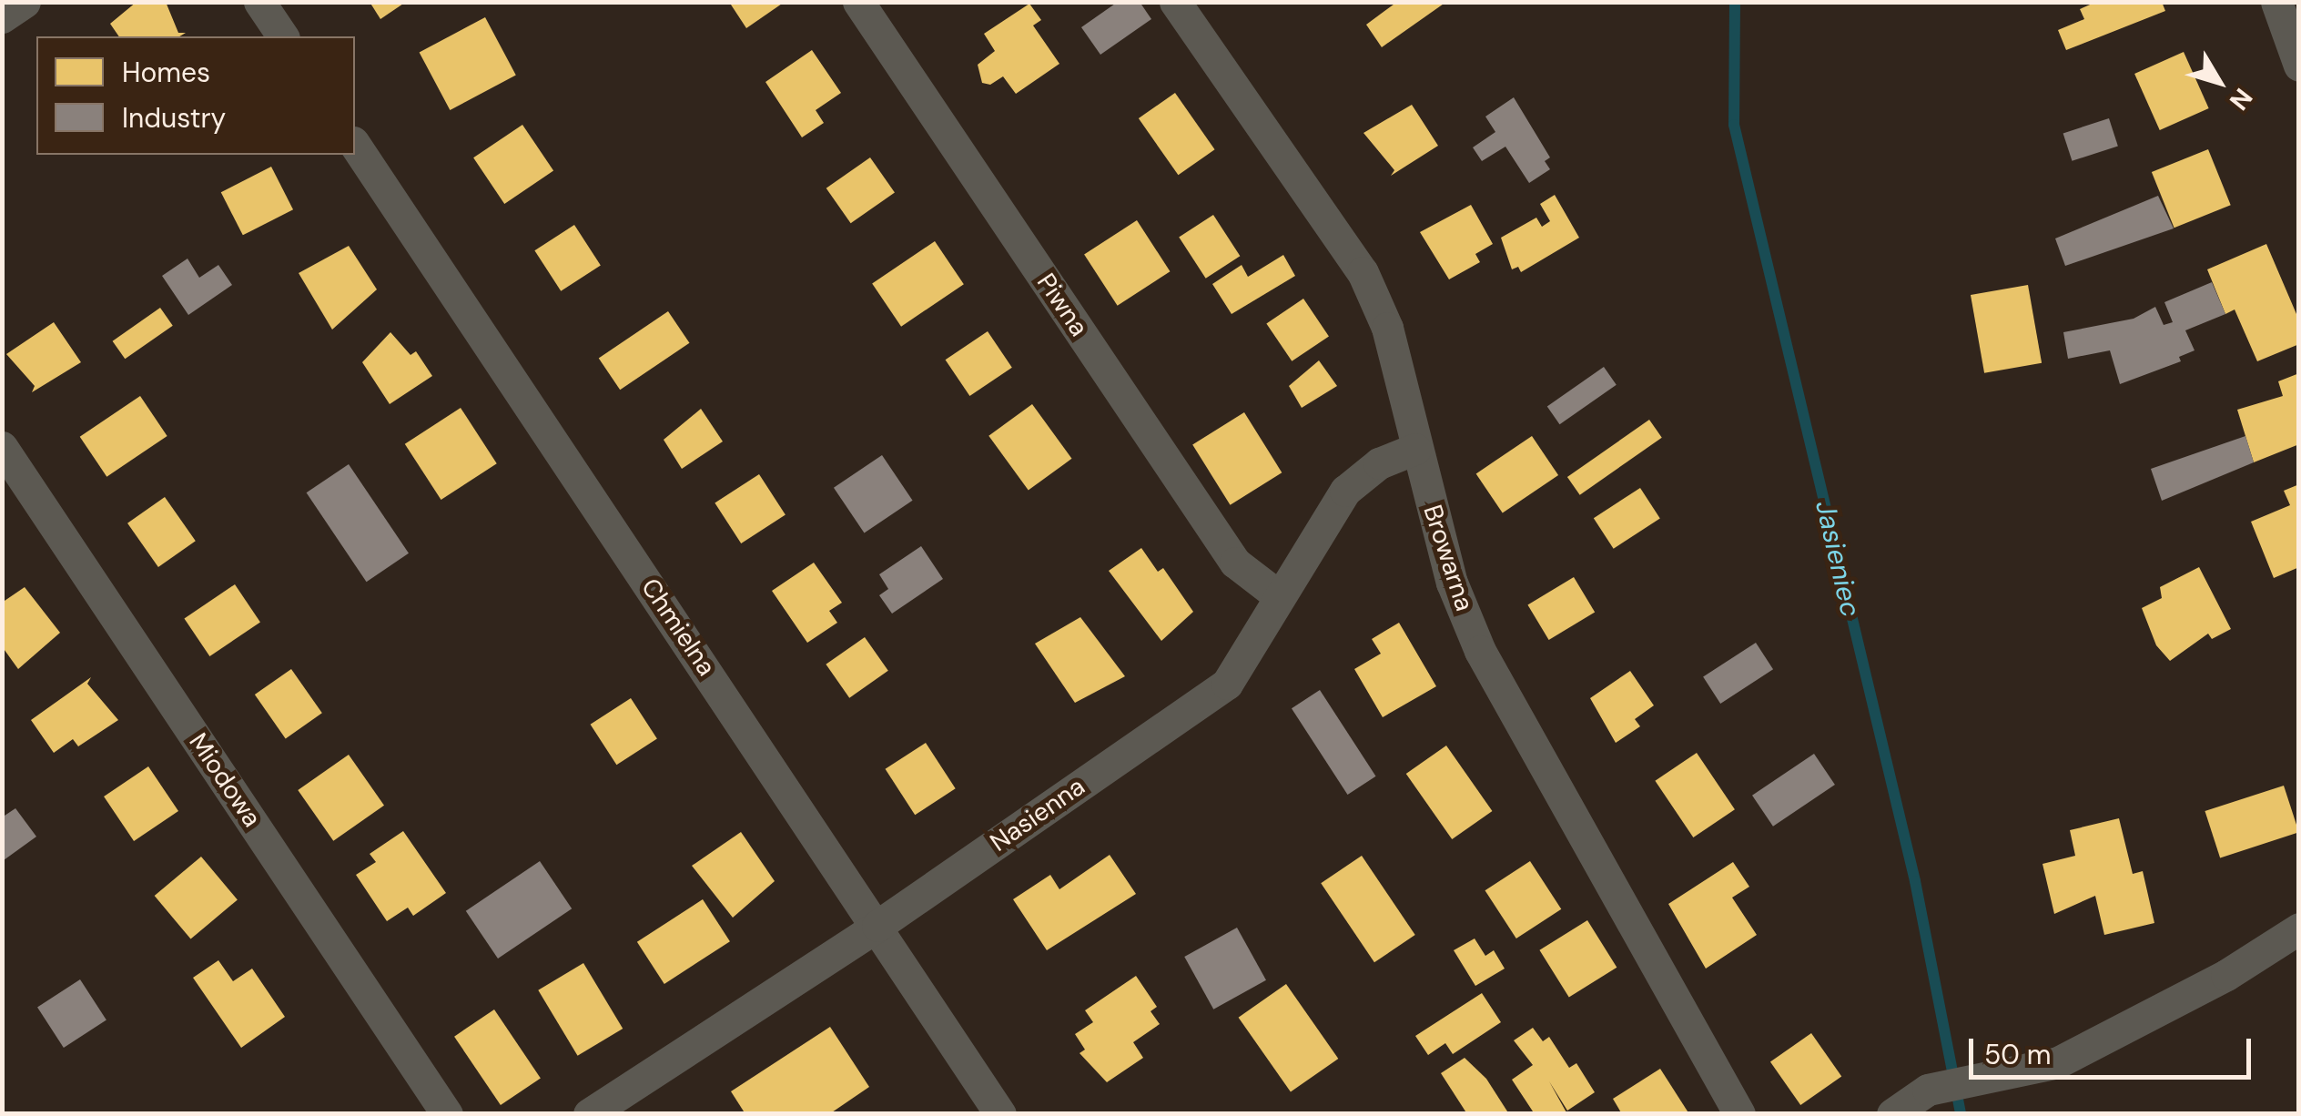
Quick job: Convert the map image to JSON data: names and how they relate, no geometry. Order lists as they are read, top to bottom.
{
  "streets": {
    "street": [
      "Piwna",
      "Browarna",
      "Chmielna",
      "Miodowa",
      "Nasienna"
    ]
  },
  "crossings": [
    ["Piwna", "Nasienna"],
    ["Browarna", "Nasienna"],
    ["Chmielna", "Nasienna"]
  ],
  "water": ["Jasieniec"],
  "legend": ["Homes", "Industry"],
  "scale_bar": "50 m",
  "north": "bottom right"
}
